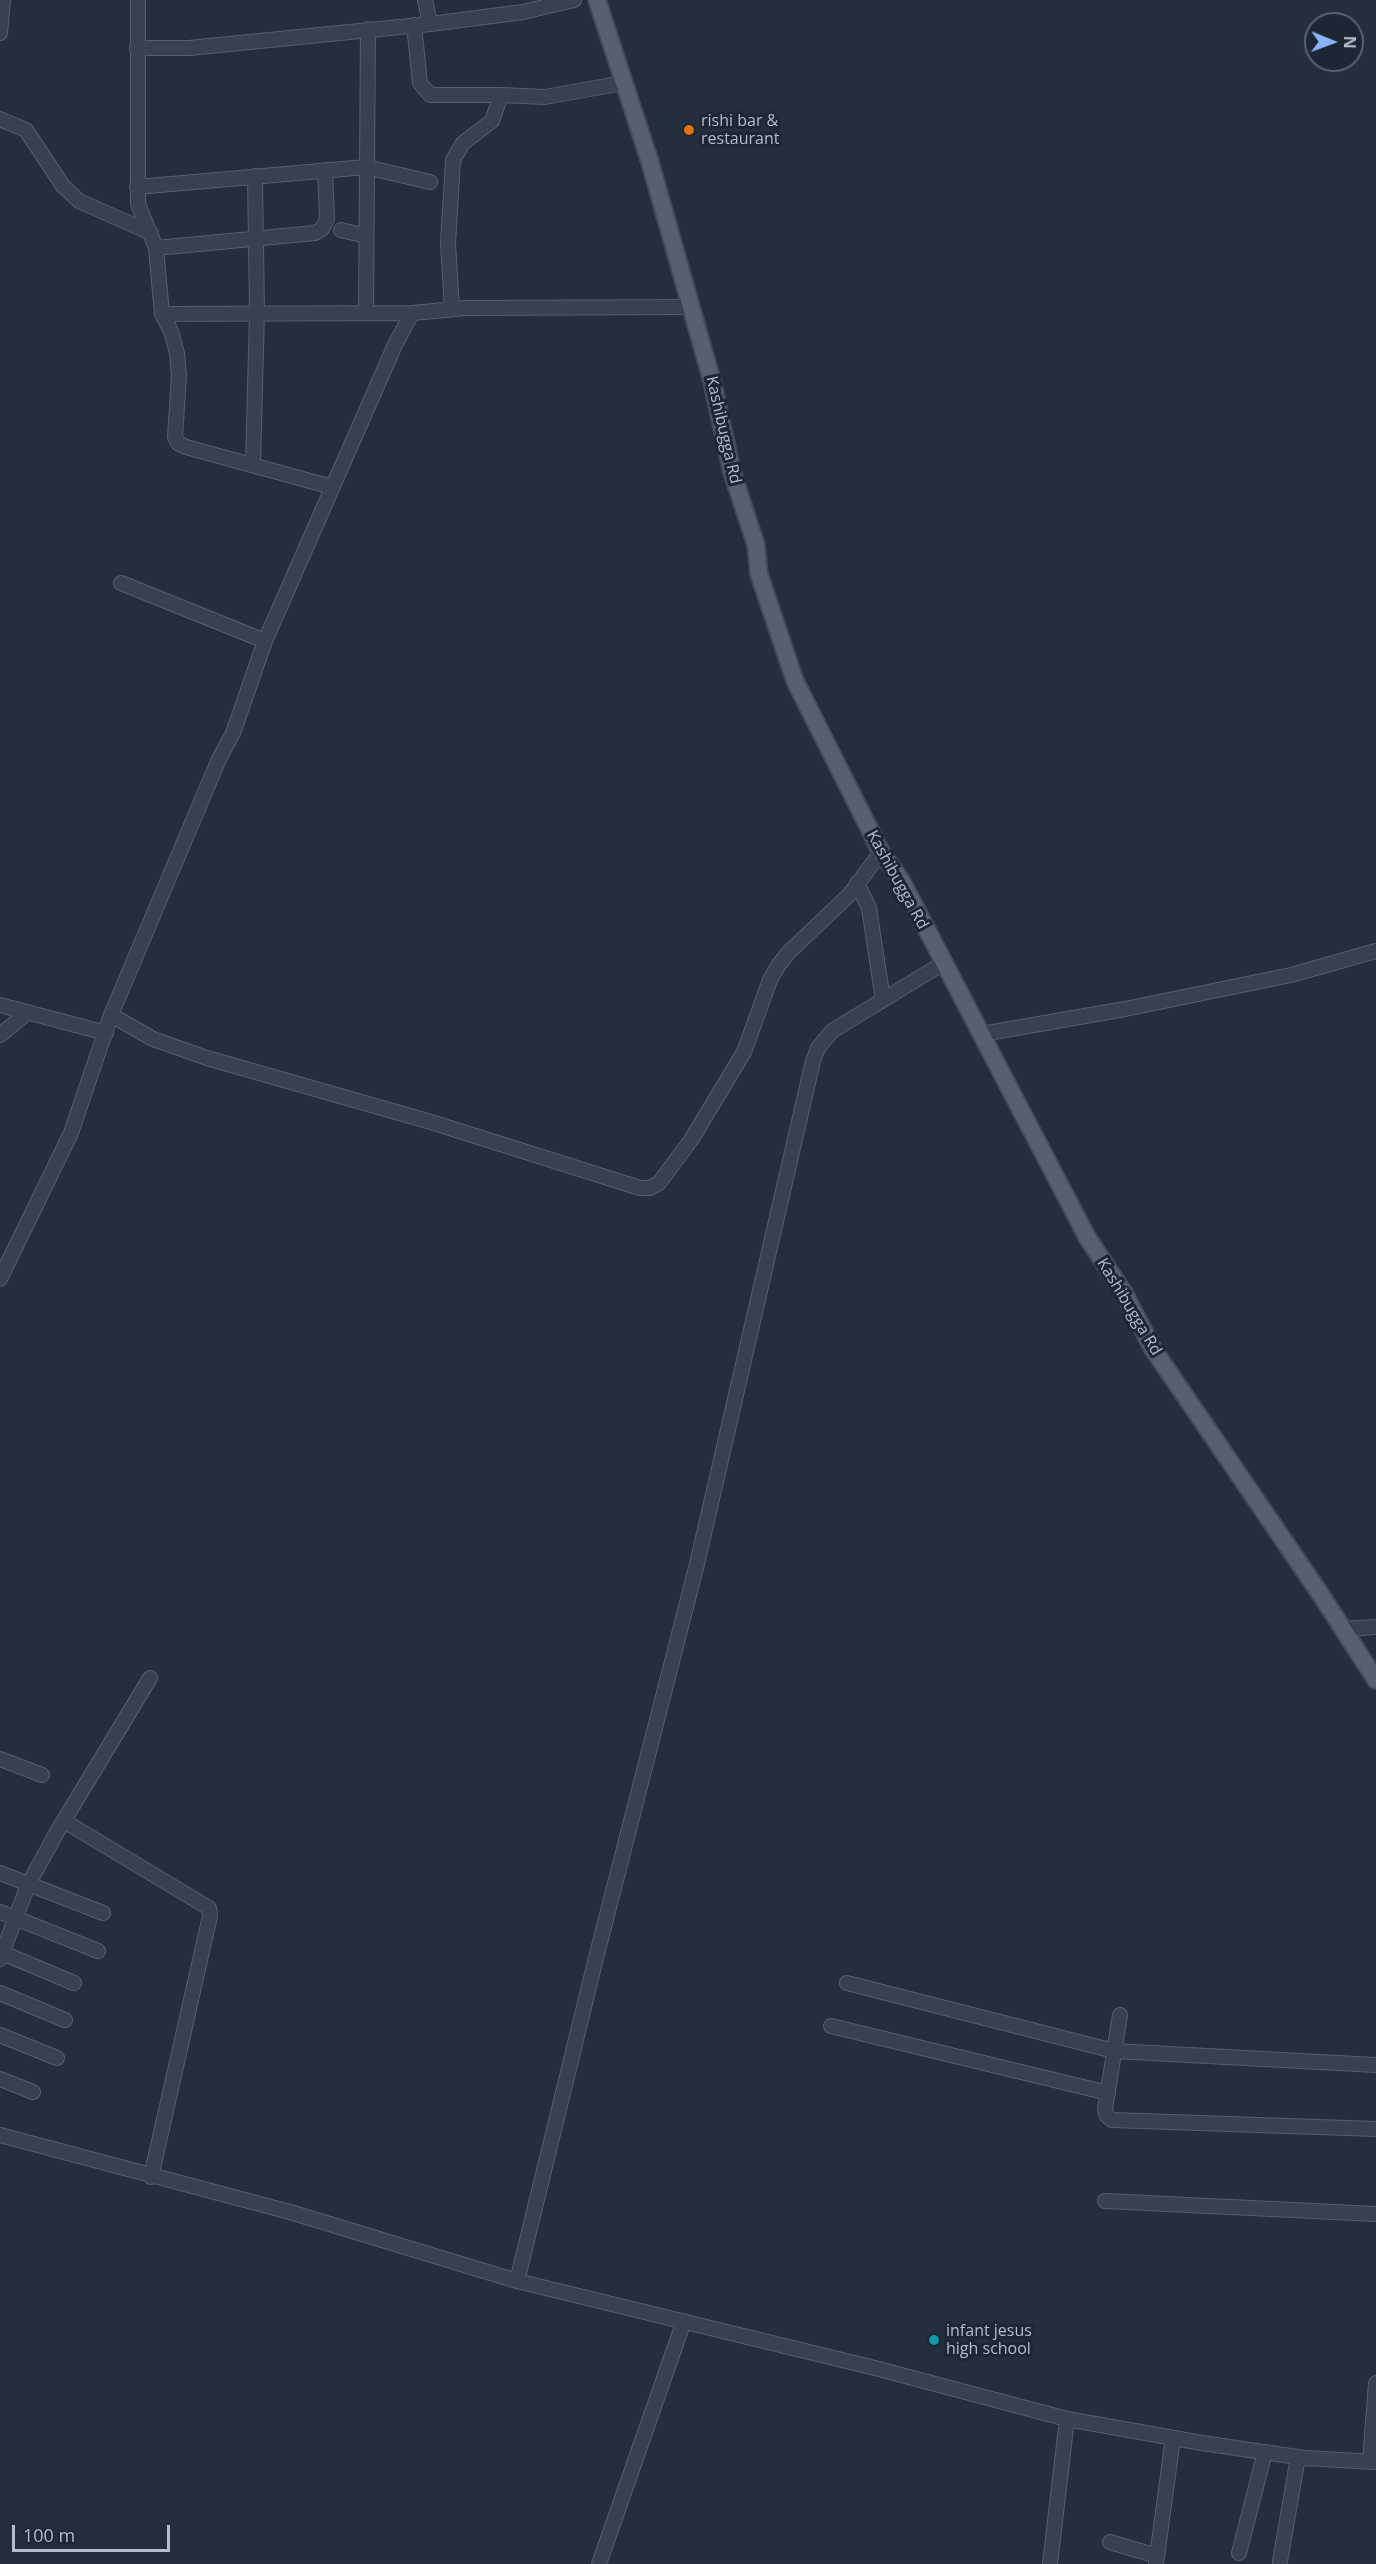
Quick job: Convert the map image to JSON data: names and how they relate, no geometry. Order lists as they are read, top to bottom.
{
  "streets": {
    "main road": ["Kashibugga Rd"]
  },
  "places": ["rishi bar & restaurant", "infant jesus high school"],
  "scale_bar": "100 m",
  "north": "right"
}
